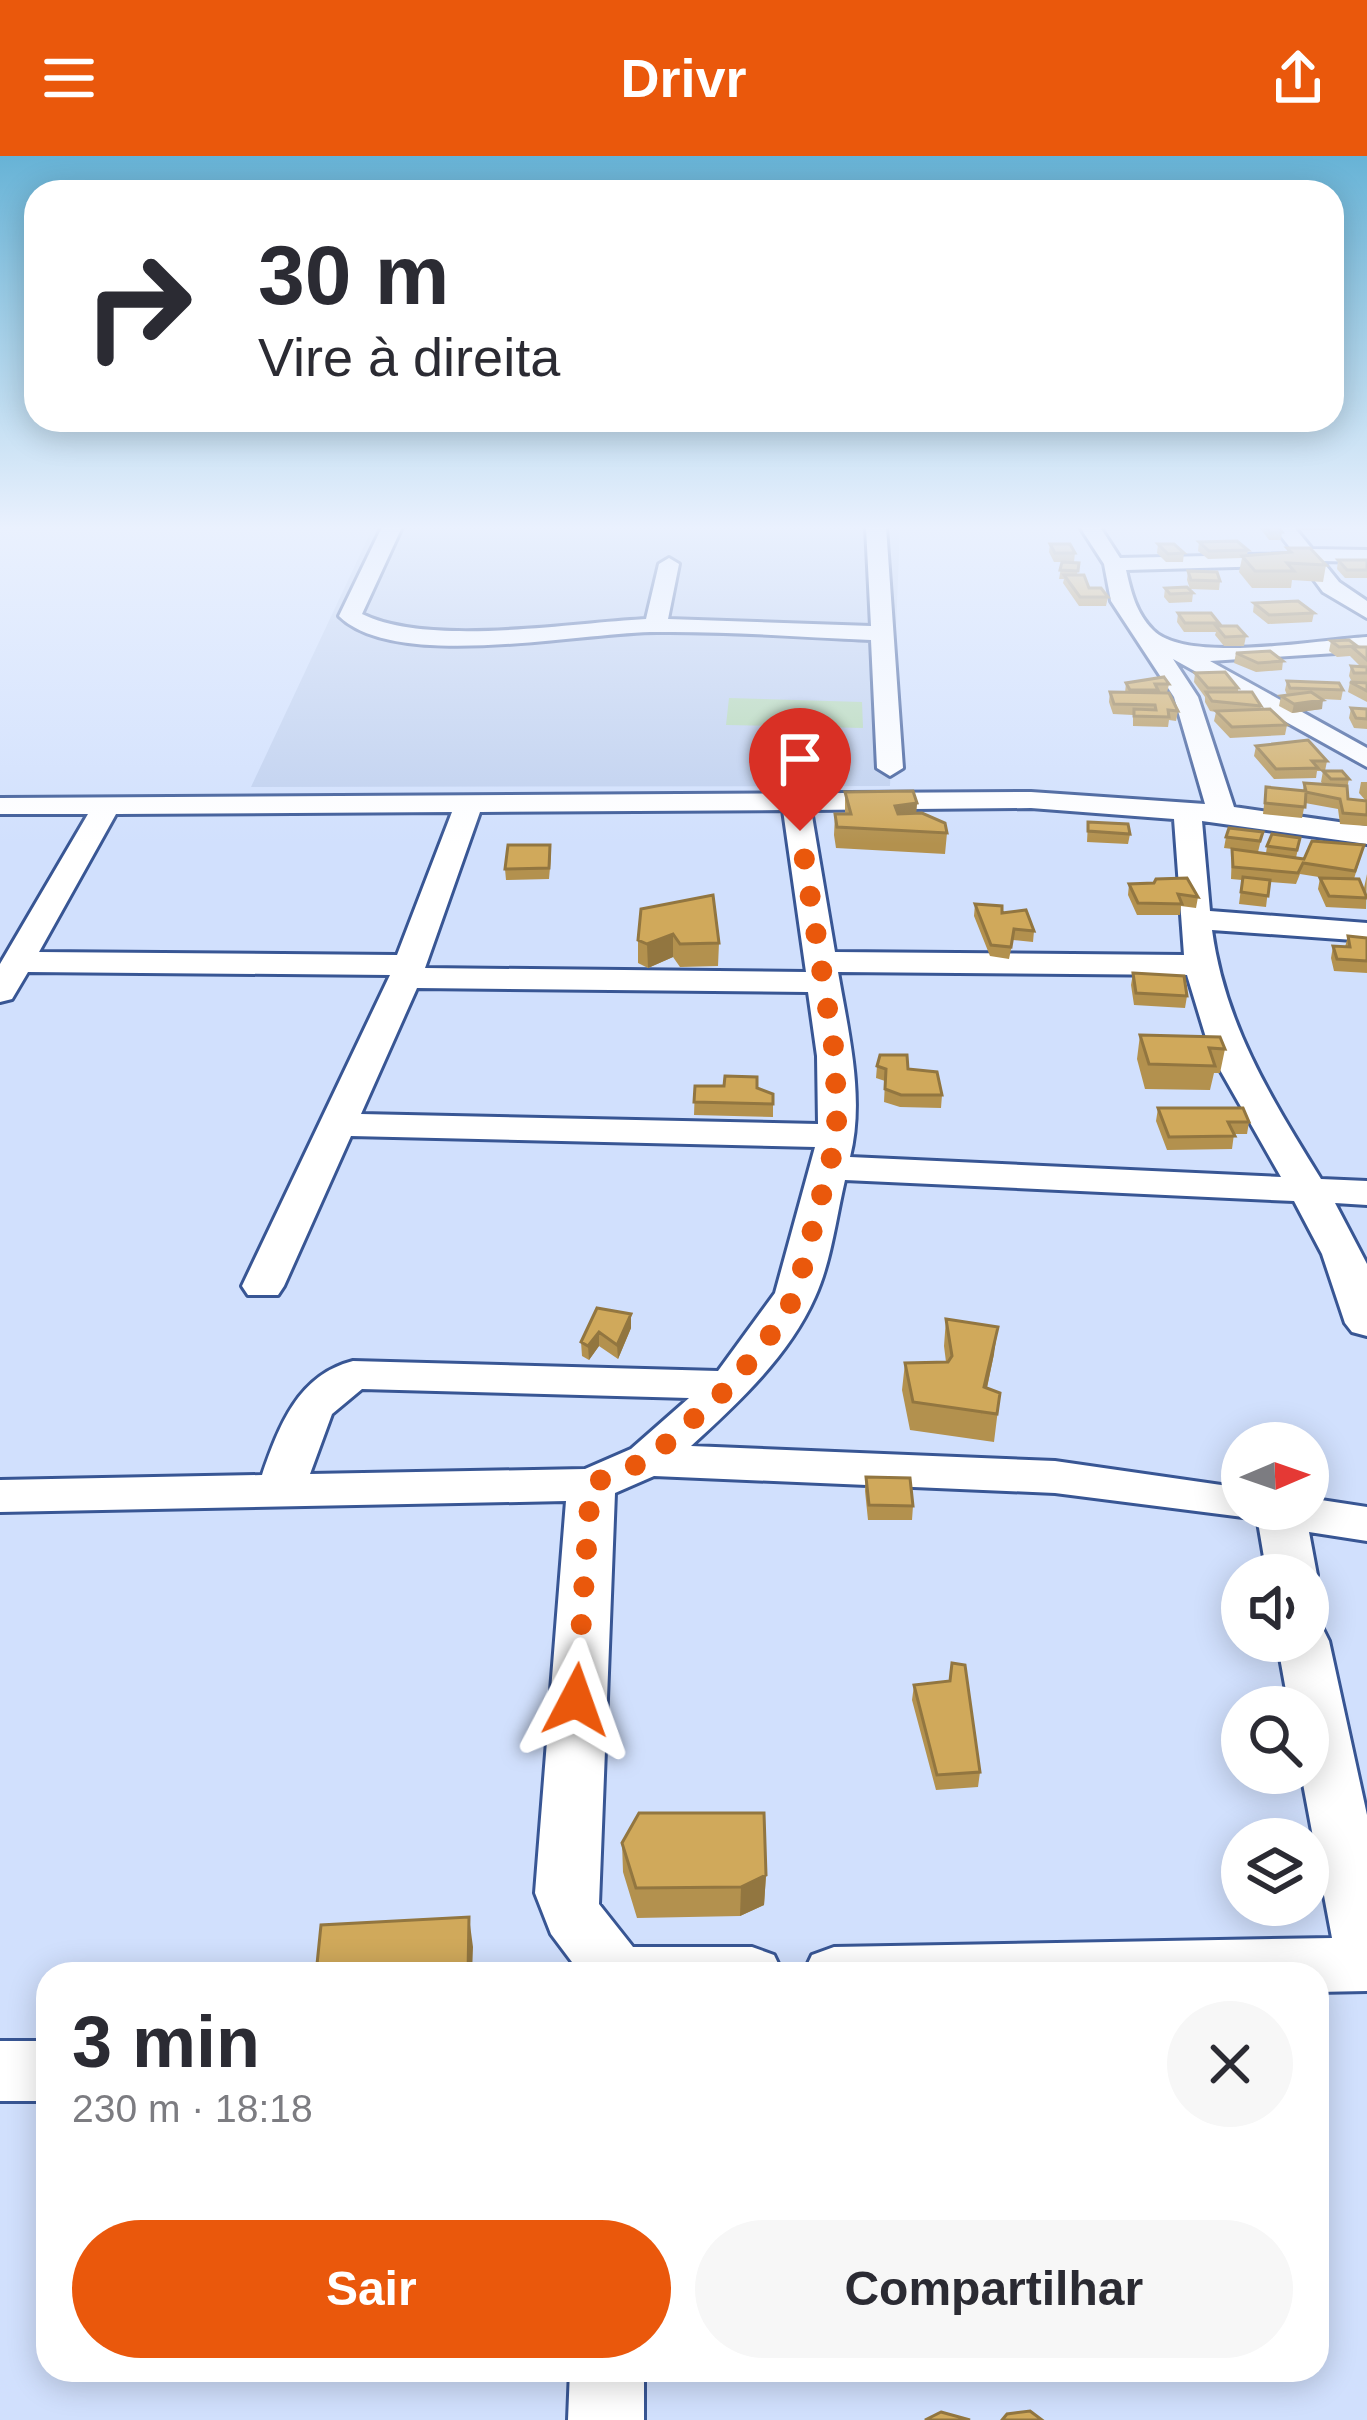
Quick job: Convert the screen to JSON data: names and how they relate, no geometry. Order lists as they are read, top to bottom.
{
  "north": "right",
  "page": {
    "header": "Drivr",
    "turn": ["30 m", "Vire à direita"],
    "heading": ["3 min", "230 m · 18:18"],
    "buttons": ["Sair", "Compartilhar"]
  }
}
